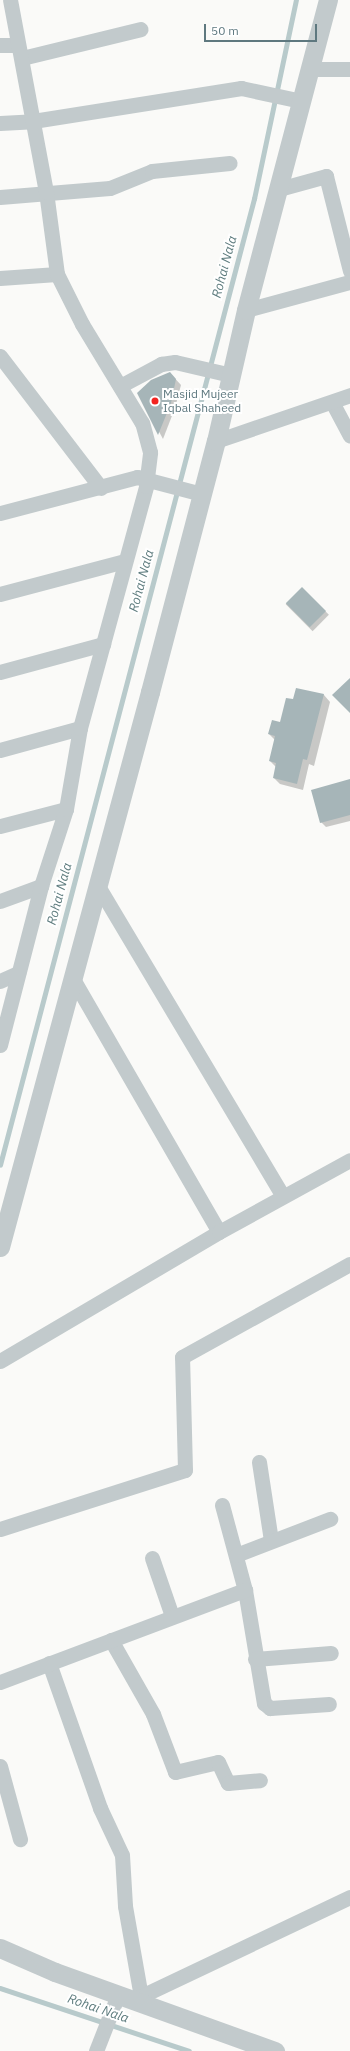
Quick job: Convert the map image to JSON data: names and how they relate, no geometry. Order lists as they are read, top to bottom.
{
  "water": ["Rohai Nala"],
  "places": ["Masjid Mujeer Iqbal Shaheed"],
  "scale_bar": "50 m"
}
